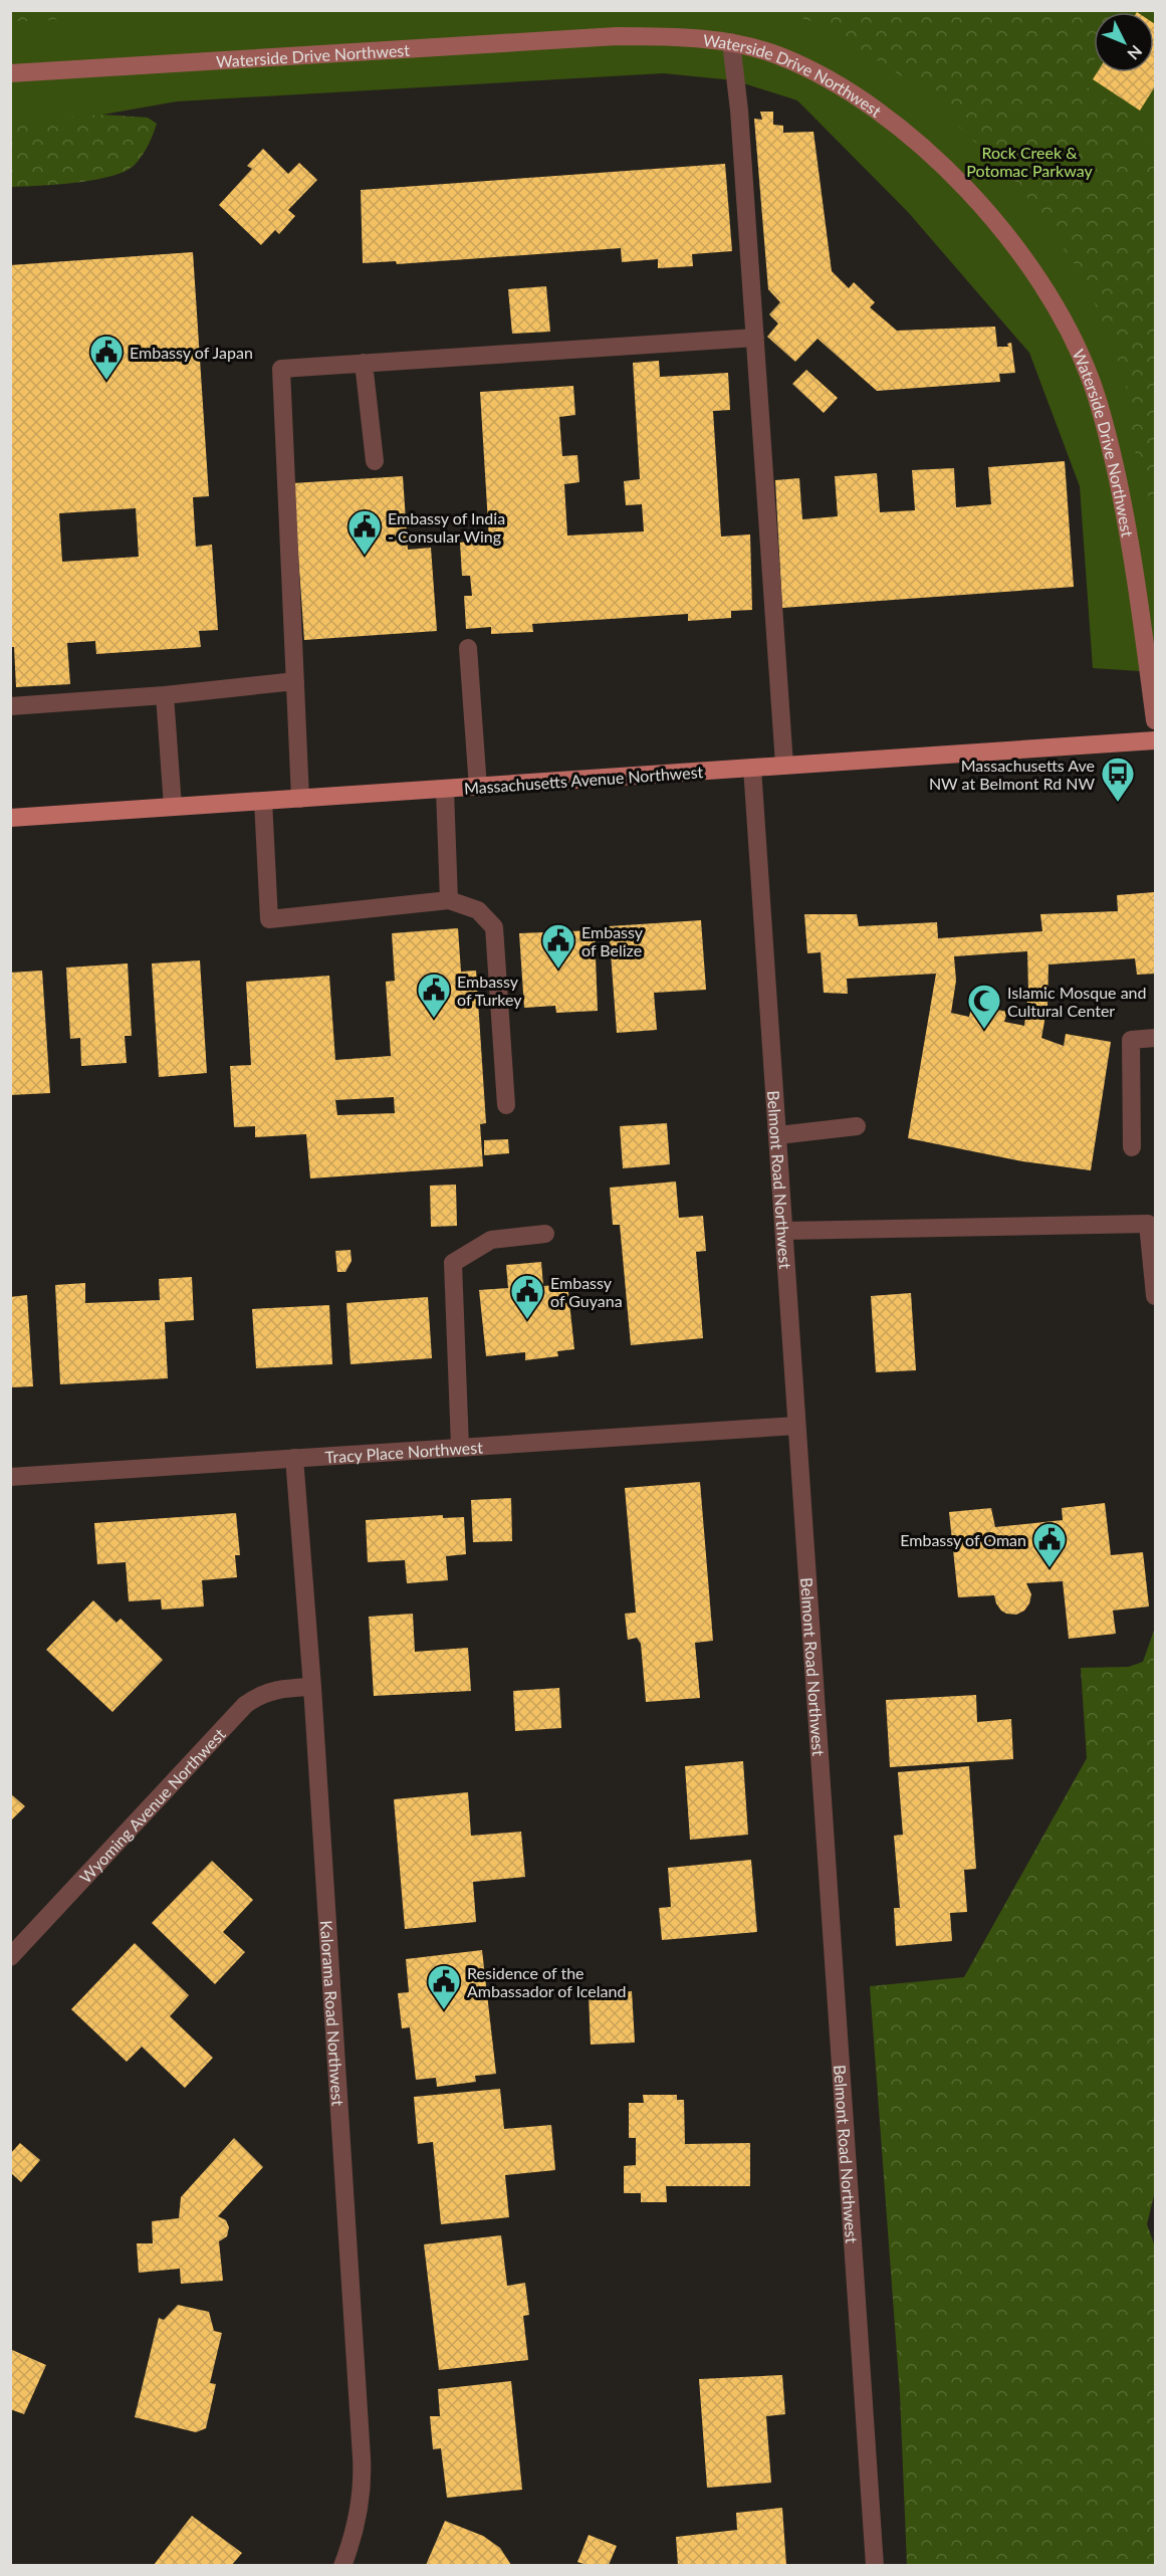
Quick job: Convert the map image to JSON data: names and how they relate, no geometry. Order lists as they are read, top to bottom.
{
  "streets": {
    "main road": ["Massachusetts Avenue Northwest"],
    "street": [
      "Waterside Drive Northwest",
      "Belmont Road Northwest",
      "Tracy Place Northwest",
      "Wyoming Avenue Northwest",
      "Kalorama Road Northwest"
    ]
  },
  "crossings": [
    ["Massachusetts Avenue Northwest", "Belmont Road Northwest"],
    ["Belmont Road Northwest", "Tracy Place Northwest"],
    ["Tracy Place Northwest", "Kalorama Road Northwest"],
    ["Wyoming Avenue Northwest", "Kalorama Road Northwest"]
  ],
  "parks": ["Rock Creek & Potomac Parkway"],
  "places": {
    "public building": [
      "Embassy of Japan",
      "Embassy of India - Consular Wing",
      "Embassy of Belize",
      "Embassy of Turkey",
      "Embassy of Guyana",
      "Embassy of Oman",
      "Residence of the Ambassador of Iceland"
    ],
    "bus stop": ["Massachusetts Ave NW at Belmont Rd NW"],
    "mosque": ["Islamic Mosque and Cultural Center"]
  },
  "north": "bottom right"
}
